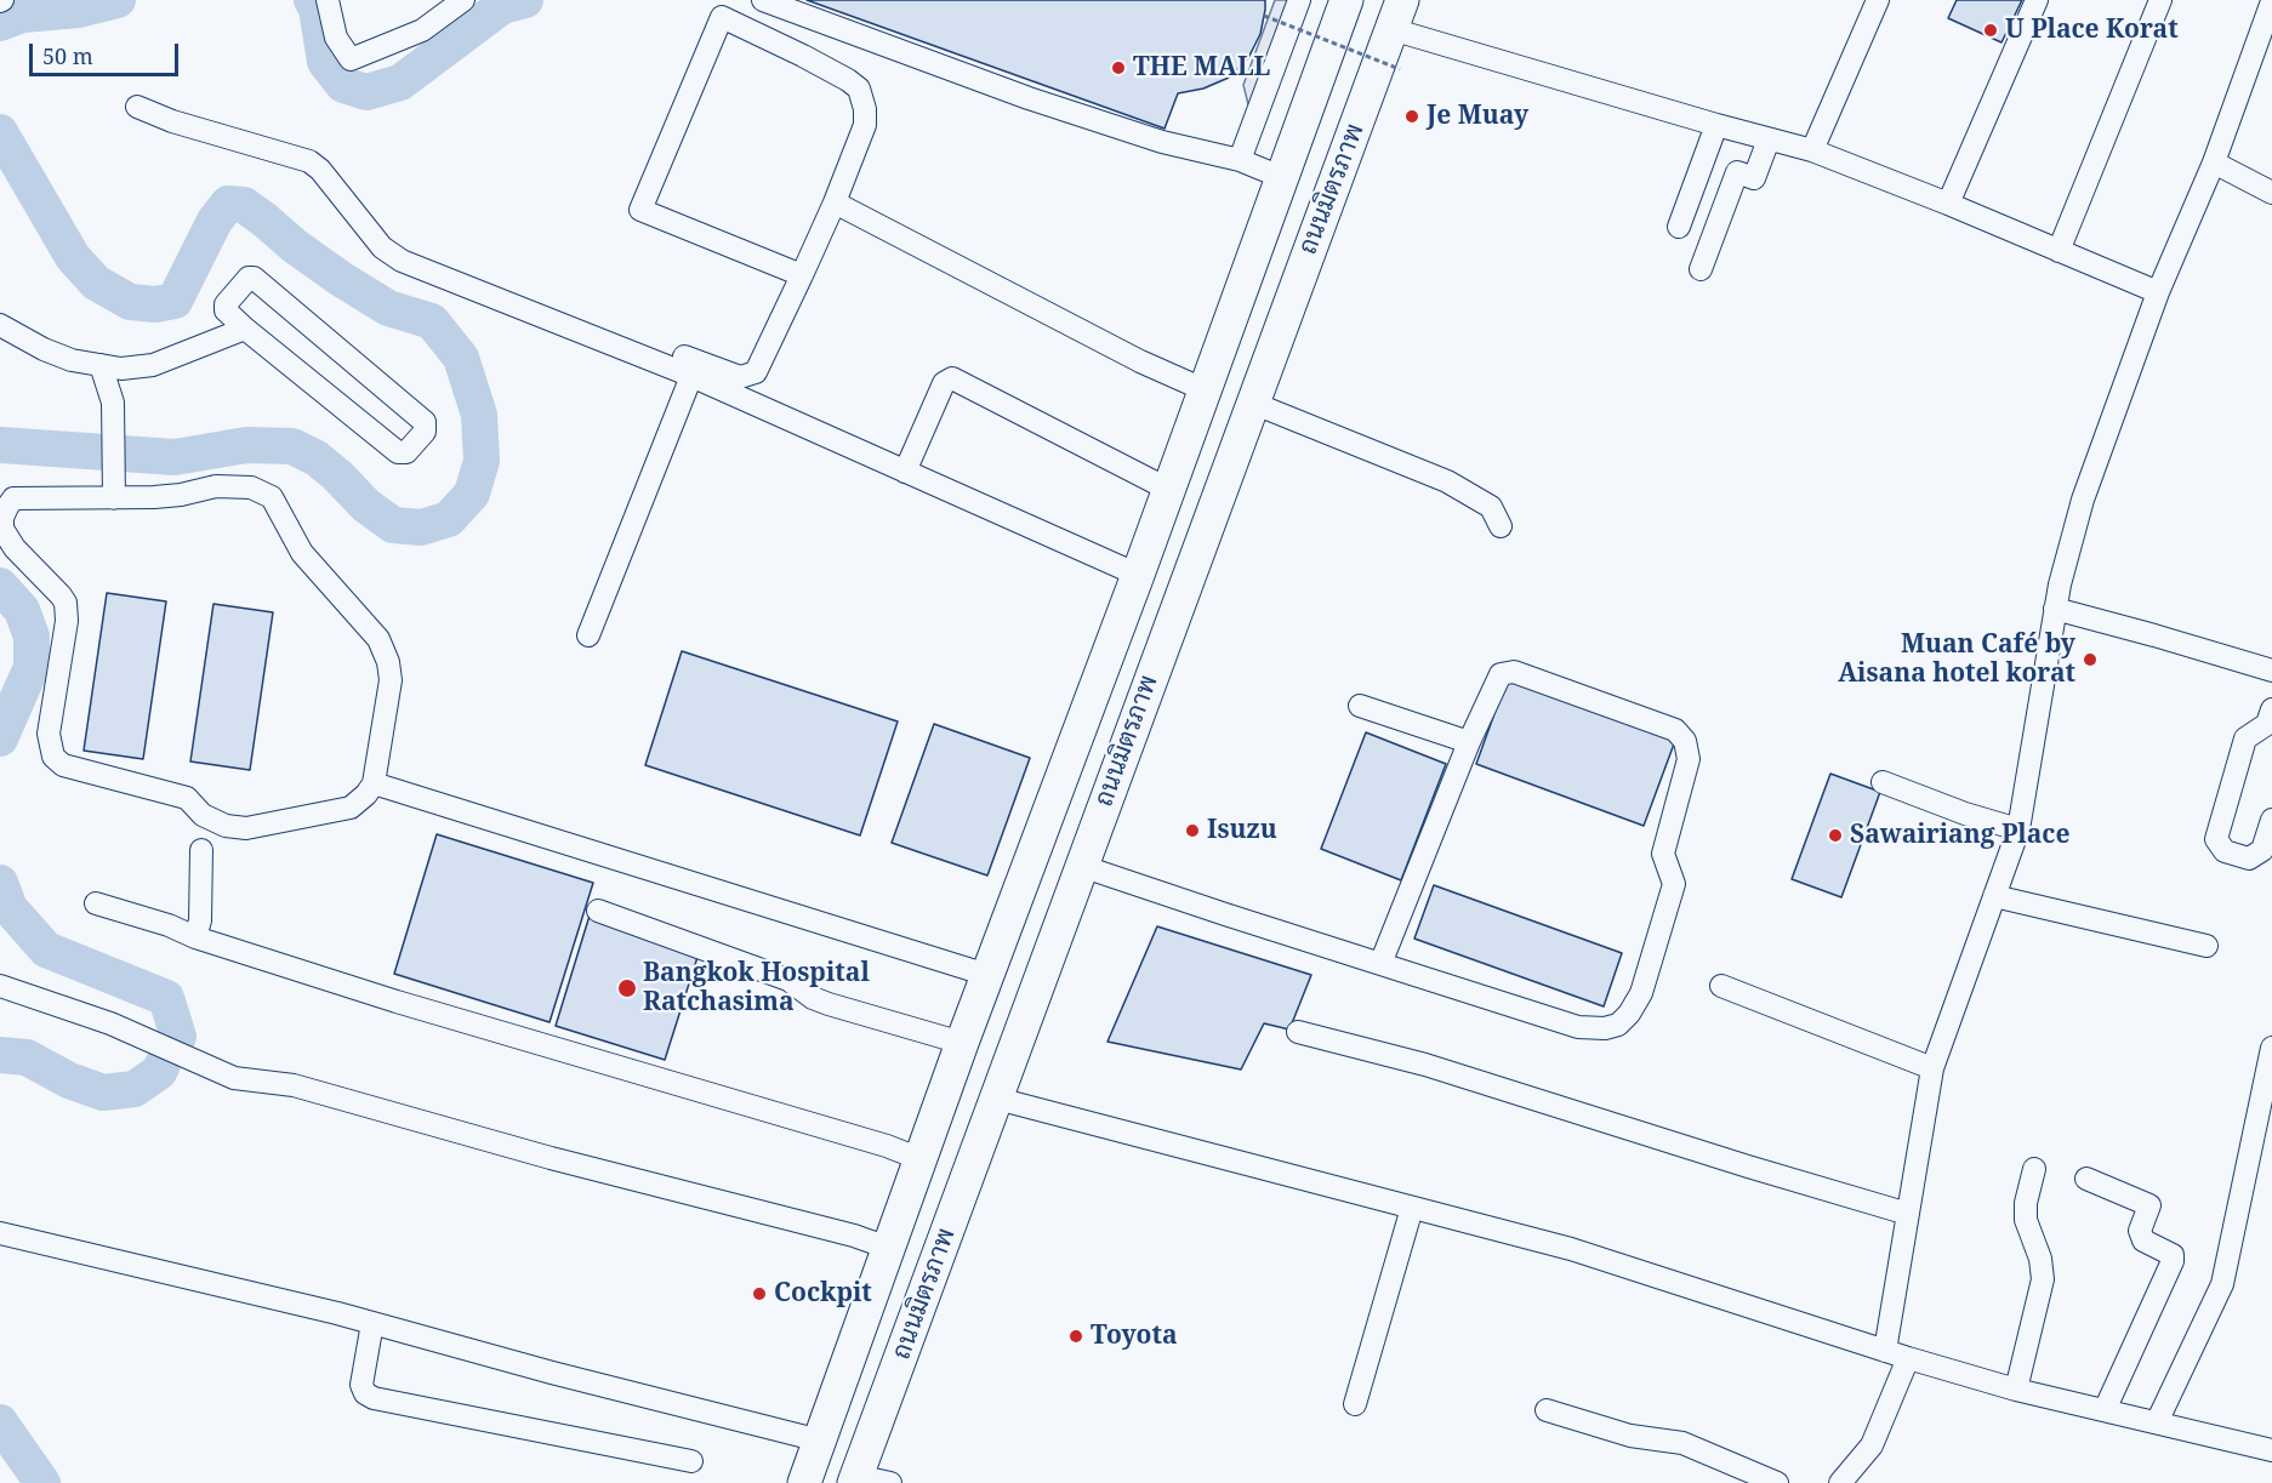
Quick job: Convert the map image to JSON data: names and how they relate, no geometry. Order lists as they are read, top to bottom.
{
  "streets": {
    "highway": ["ถนนมิตรภาพ"]
  },
  "places": [
    "U Place Korat",
    "THE MALL",
    "Je Muay",
    "Muan Café by Aisana hotel korat",
    "Isuzu",
    "Sawairiang Place",
    "Bangkok Hospital Ratchasima",
    "Cockpit",
    "Toyota"
  ],
  "scale_bar": "50 m"
}
